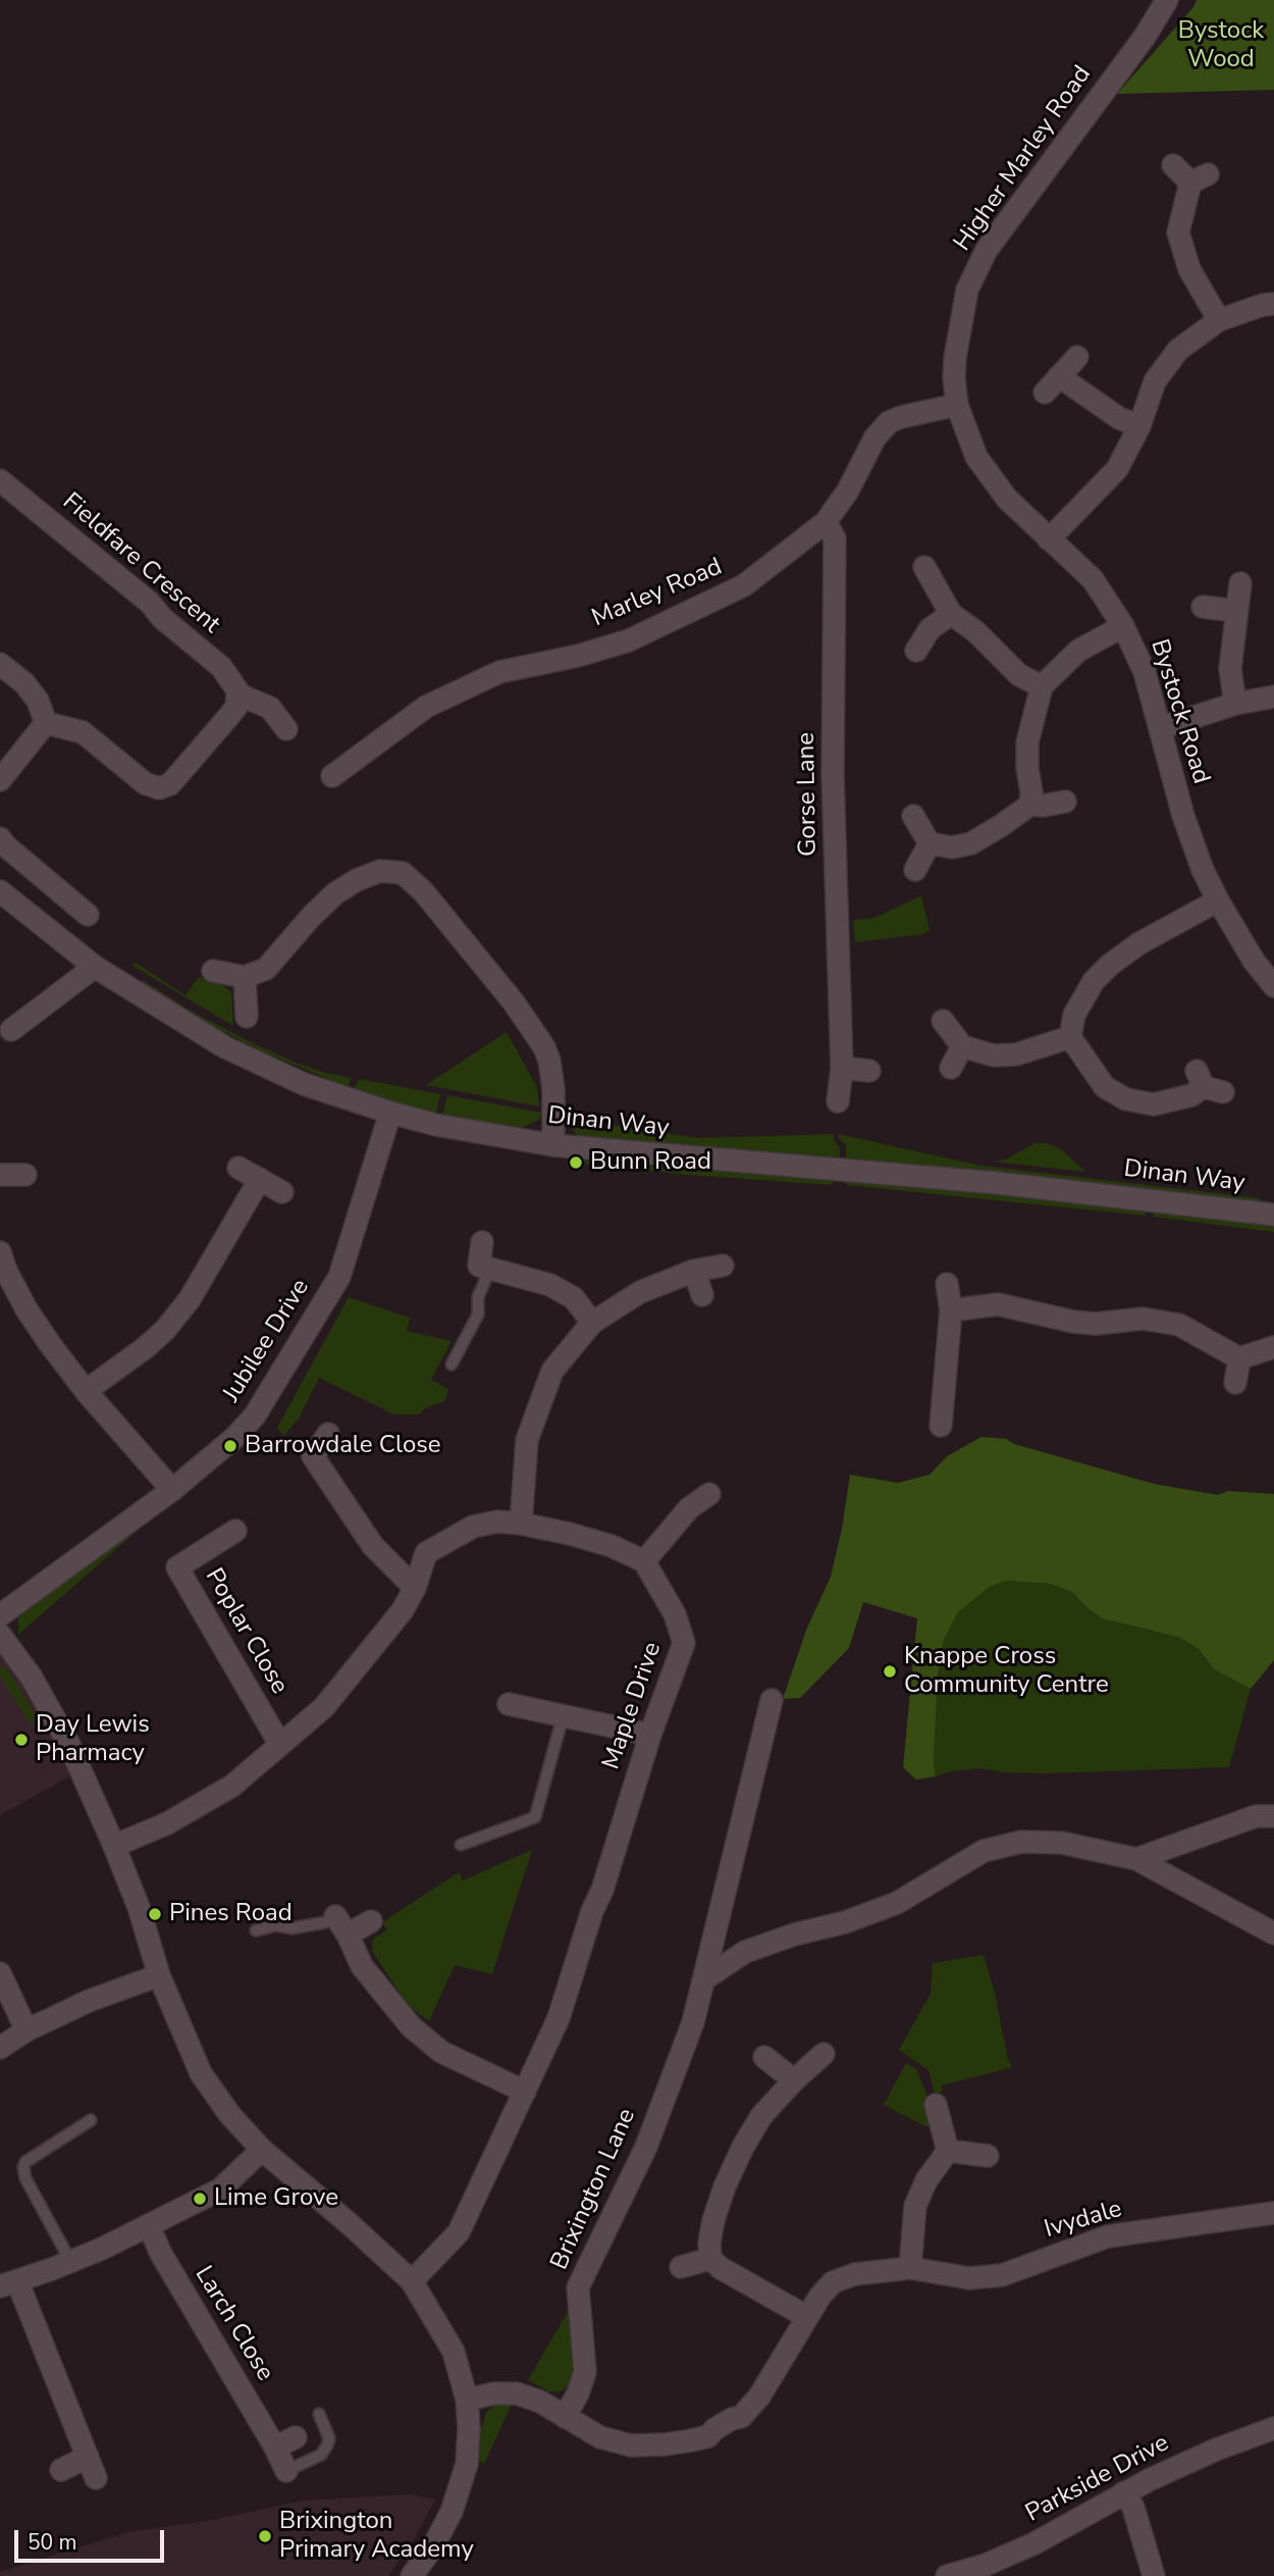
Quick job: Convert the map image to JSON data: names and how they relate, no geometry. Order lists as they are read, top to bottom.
{
  "streets": {
    "street": [
      "Higher Marley Road",
      "Fieldfare Crescent",
      "Marley Road",
      "Bystock Road",
      "Gorse Lane",
      "Dinan Way",
      "Jubilee Drive",
      "Poplar Close",
      "Maple Drive",
      "Brixington Lane",
      "Ivydale",
      "Larch Close",
      "Parkside Drive"
    ]
  },
  "crossings": [
    ["Higher Marley Road", "Marley Road"],
    ["Higher Marley Road", "Bystock Road"],
    ["Marley Road", "Bystock Road"],
    ["Marley Road", "Gorse Lane"],
    ["Dinan Way", "Jubilee Drive"],
    ["Brixington Lane", "Ivydale"]
  ],
  "parks": ["Bystock Wood"],
  "places": [
    "Bunn Road",
    "Barrowdale Close",
    "Knappe Cross Community Centre",
    "Day Lewis Pharmacy",
    "Pines Road",
    "Lime Grove",
    "Brixington Primary Academy"
  ],
  "scale_bar": "50 m"
}
